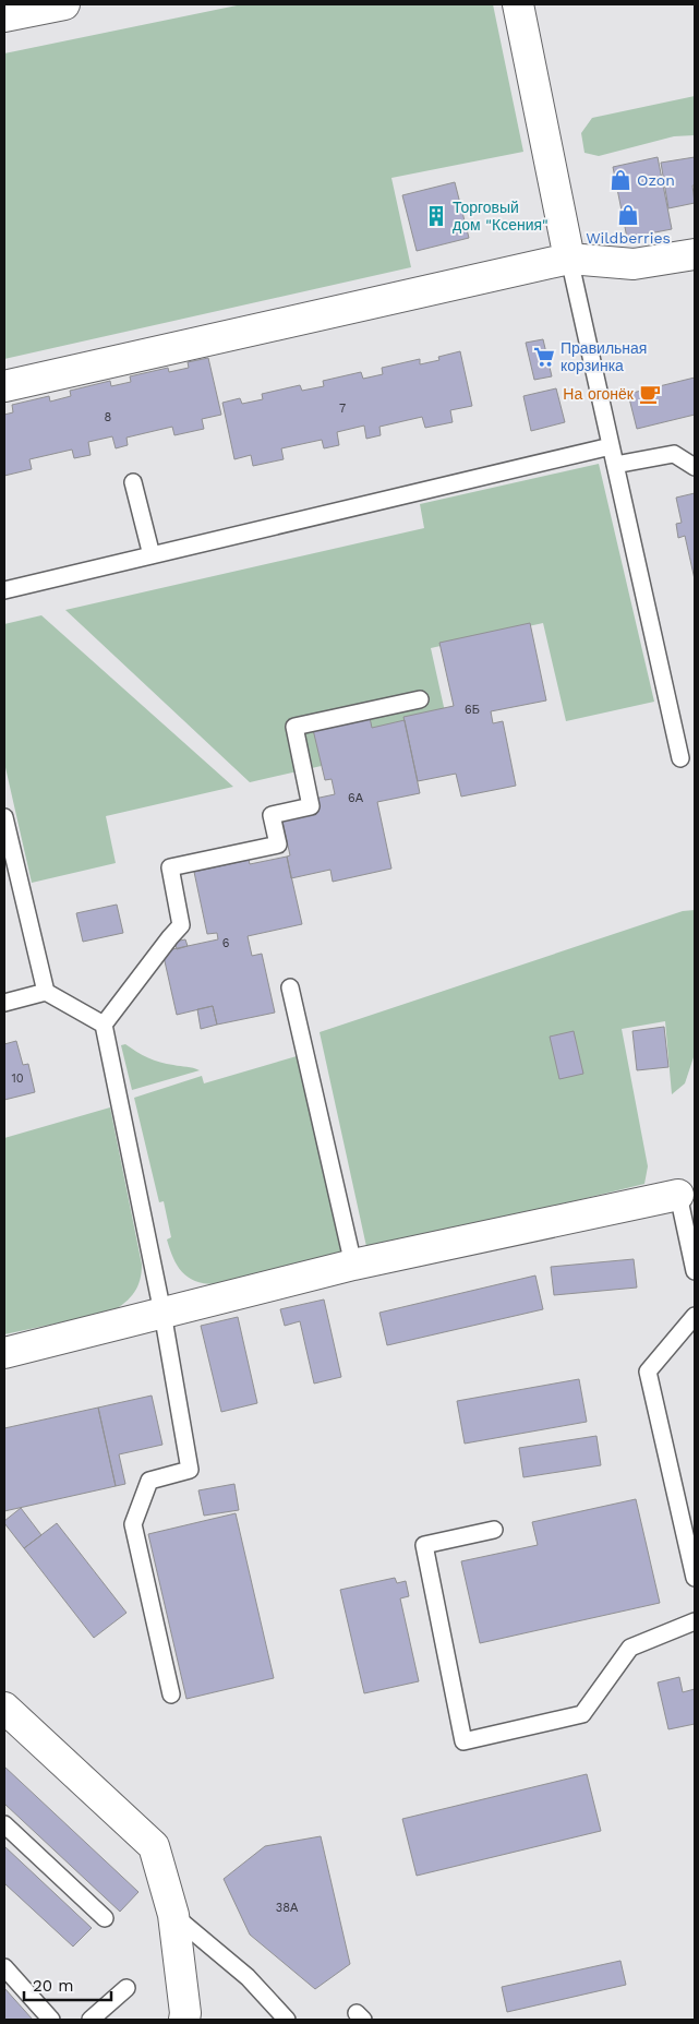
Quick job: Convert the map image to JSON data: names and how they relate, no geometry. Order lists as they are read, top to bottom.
{
  "places": {
    "shop": ["Ozon", "Wildberries"],
    "building": ["Торговый дом \"Ксения\""],
    "supermarket": ["Правильная корзинка"],
    "cafe": ["На огонёк"]
  },
  "house_numbers": [
    "7",
    "8",
    "6Б",
    "6А",
    "6",
    "10",
    "38А"
  ],
  "scale_bar": "20 m"
}
